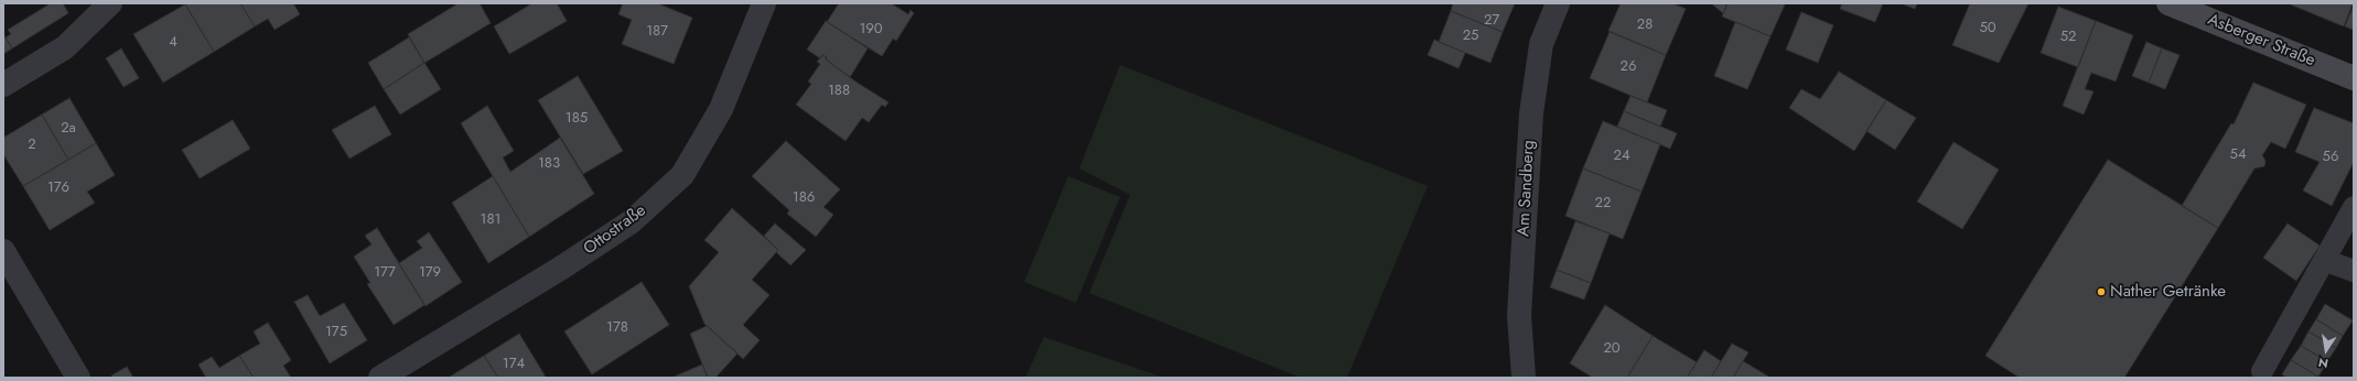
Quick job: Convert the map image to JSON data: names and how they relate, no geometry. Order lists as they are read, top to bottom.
{
  "streets": {
    "street": ["Asberger Straße", "Am Sandberg", "Ottostraße"]
  },
  "places": ["Nather Getränke"],
  "house_numbers": [
    "27",
    "28",
    "50",
    "190",
    "187",
    "25",
    "52",
    "4",
    "26",
    "188",
    "185",
    "2a",
    "2",
    "54",
    "24",
    "56",
    "183",
    "176",
    "186",
    "22",
    "181",
    "177",
    "179",
    "178",
    "175",
    "20",
    "174"
  ],
  "north": "bottom"
}
